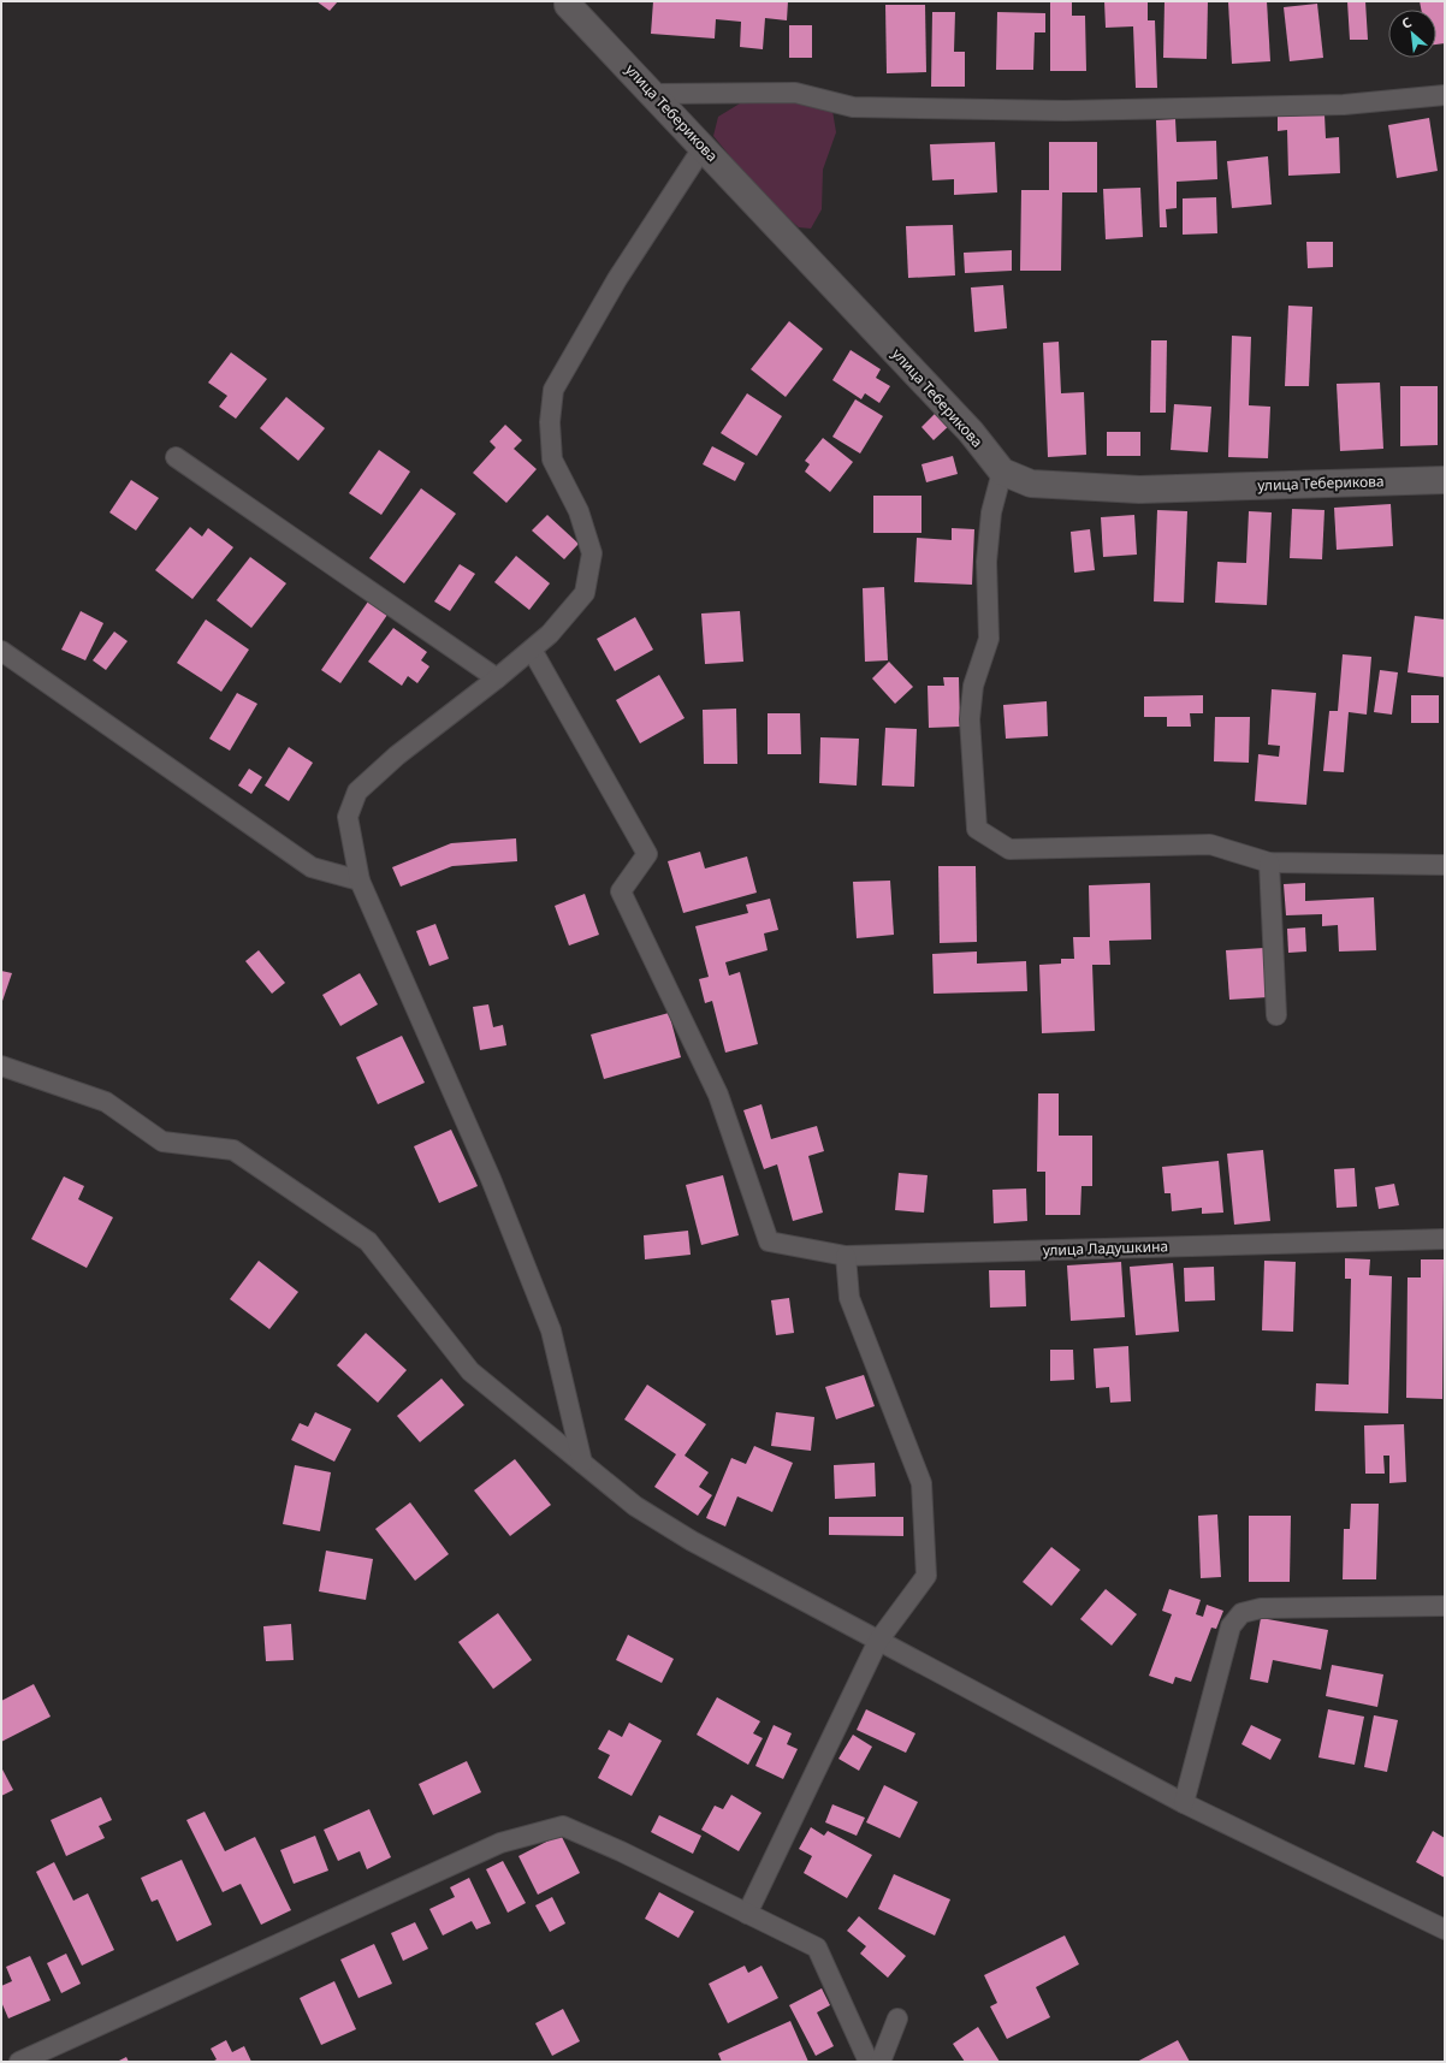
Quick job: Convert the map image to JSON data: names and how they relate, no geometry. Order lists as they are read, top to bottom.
{
  "streets": {
    "street": ["улица Теберикова", "улица Ладушкина"]
  },
  "north": "top left"
}
